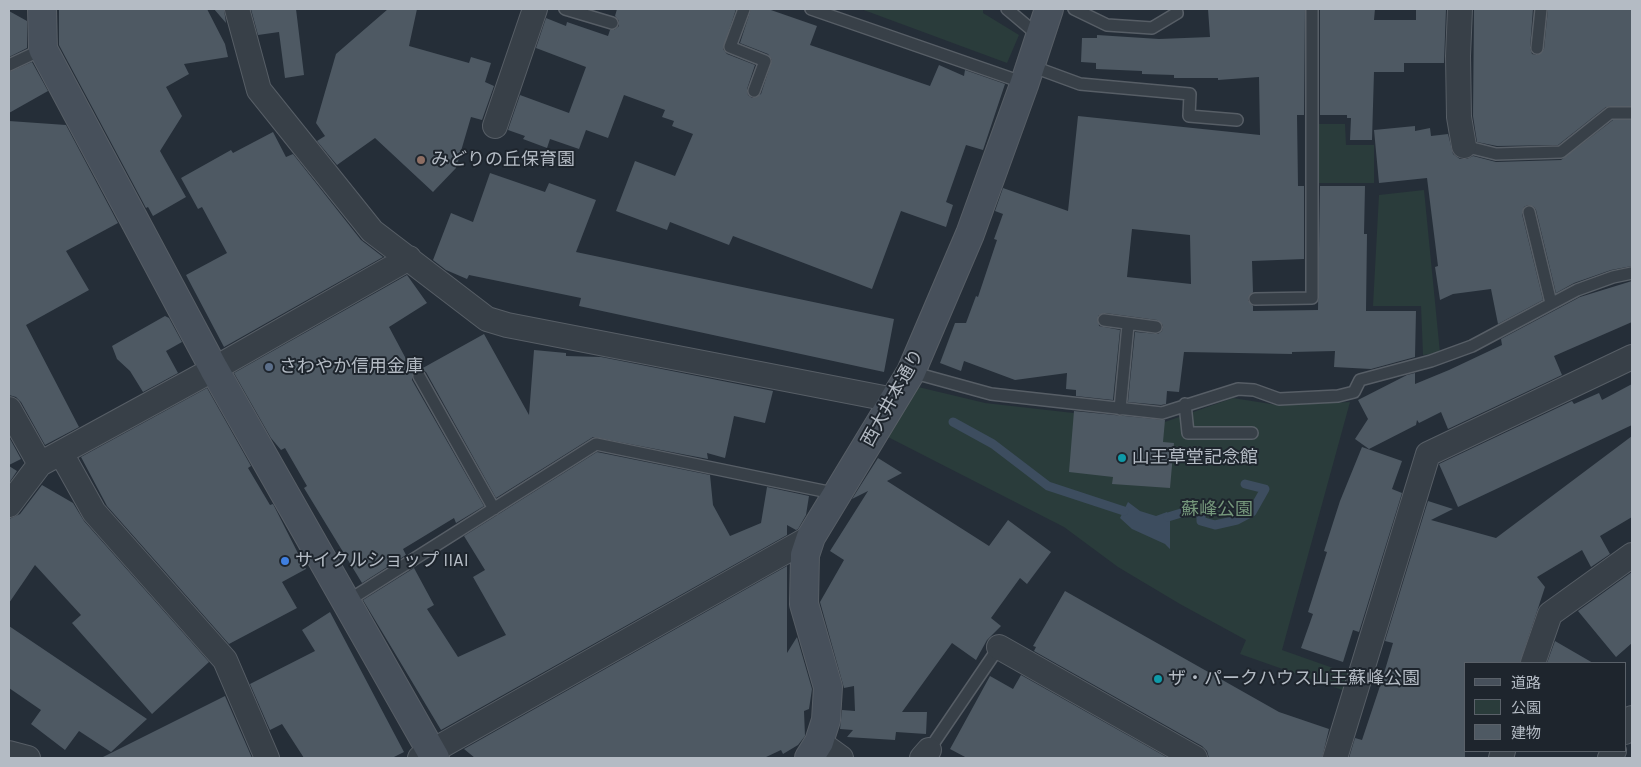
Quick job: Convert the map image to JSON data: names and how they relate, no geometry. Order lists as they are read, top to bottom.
{
  "streets": {
    "street": ["西大井本通り"]
  },
  "parks": ["蘇峰公園"],
  "places": [
    "みどりの丘保育園",
    "さわやか信用金庫",
    "山王草堂記念館",
    "サイクルショップ IIAI",
    "ザ・パークハウス山王蘇峰公園"
  ],
  "legend": ["道路", "公園", "建物"]
}
